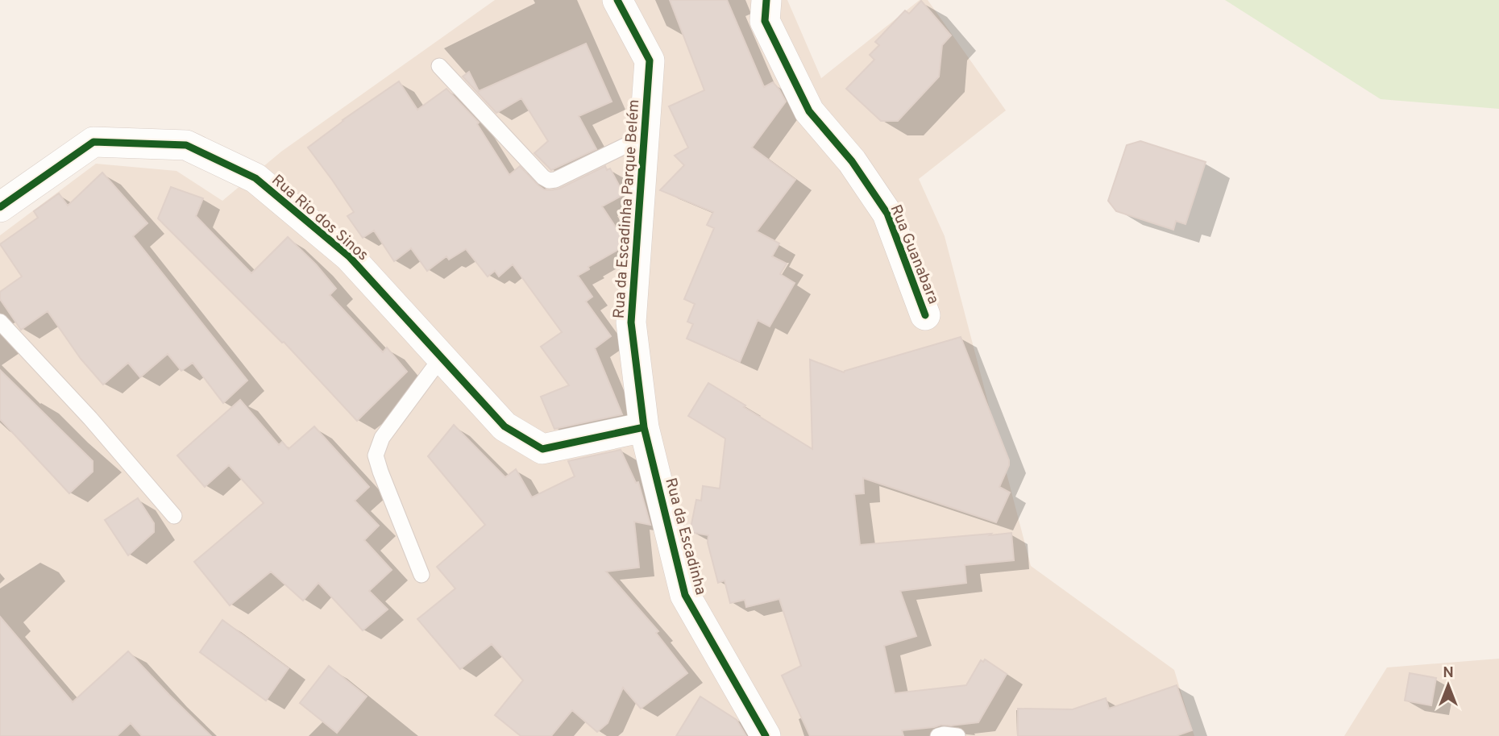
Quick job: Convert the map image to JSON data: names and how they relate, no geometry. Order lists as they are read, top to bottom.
{
  "streets": {
    "street": [
      "Rua da Escadinha Parque Belém",
      "Rua Rio dos Sinos",
      "Rua Guanabara",
      "Rua da Escadinha"
    ]
  },
  "crossings": [
    ["Rua da Escadinha Parque Belém", "Rua Rio dos Sinos"],
    ["Rua da Escadinha Parque Belém", "Rua da Escadinha"],
    ["Rua Rio dos Sinos", "Rua da Escadinha"]
  ],
  "north": "top"
}
